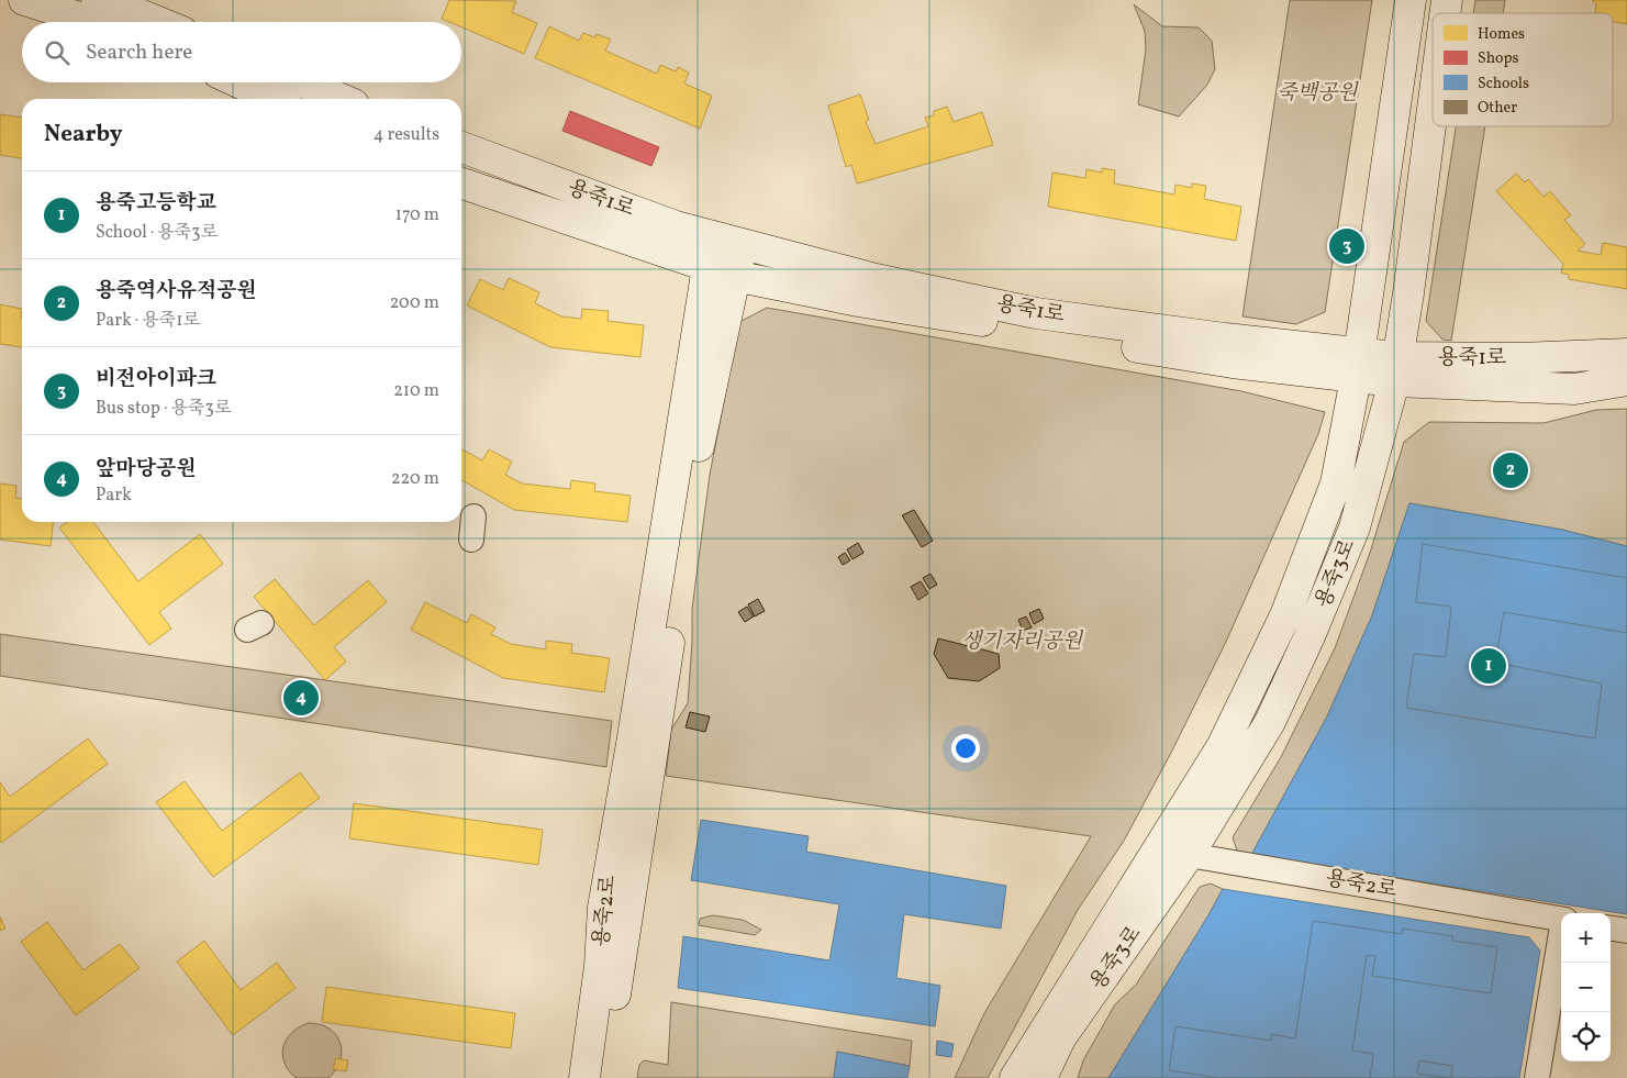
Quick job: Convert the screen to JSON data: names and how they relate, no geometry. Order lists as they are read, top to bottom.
{
  "streets": {
    "street": ["용죽1로", "용죽3로", "용죽2로"]
  },
  "crossings": [
    ["용죽1로", "용죽3로"],
    ["용죽3로", "용죽2로"]
  ],
  "parks": ["죽백공원", "생기자리공원"],
  "legend": [
    "Homes",
    "Shops",
    "Schools",
    "Other"
  ],
  "page": {
    "search": "Search here",
    "heading": ["Nearby", "4 results"],
    "list": [
      {
        "mark": "1",
        "name": "용죽고등학교",
        "note": "School · 용죽3로",
        "value": "170 m"
      },
      {
        "mark": "2",
        "name": "용죽역사유적공원",
        "note": "Park · 용죽1로",
        "value": "200 m"
      },
      {
        "mark": "3",
        "name": "비전아이파크",
        "note": "Bus stop · 용죽3로",
        "value": "210 m"
      },
      {
        "mark": "4",
        "name": "앞마당공원",
        "note": "Park",
        "value": "220 m"
      }
    ],
    "pins": [
      "3",
      "2",
      "1",
      "4"
    ],
    "map_buttons": ["+", "−"]
  }
}
